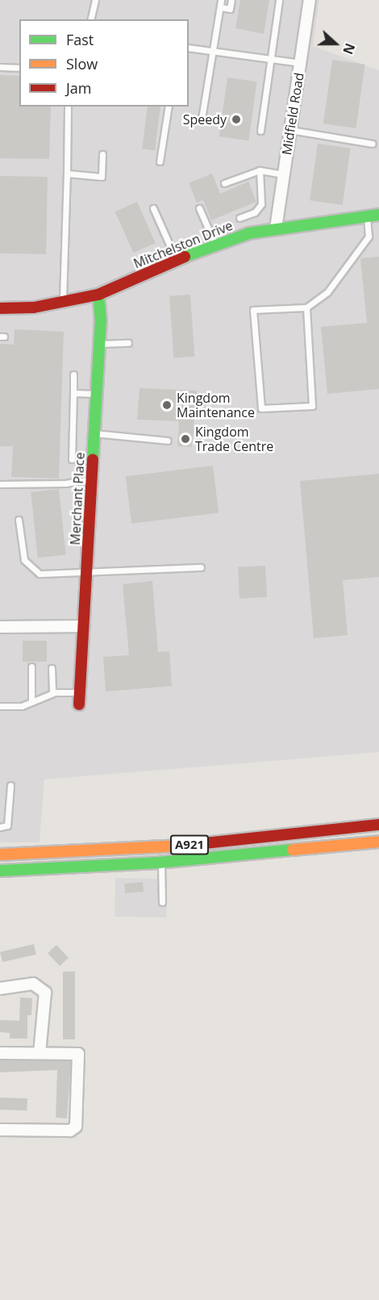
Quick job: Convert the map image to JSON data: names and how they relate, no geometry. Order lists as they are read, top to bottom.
{
  "streets": {
    "street": [
      "Midfield Road",
      "Mitchelston Drive",
      "Merchant Place",
      "A921"
    ]
  },
  "crossings": [
    ["Midfield Road", "Mitchelston Drive"],
    ["Mitchelston Drive", "Merchant Place"]
  ],
  "places": ["Speedy", "Kingdom Maintenance", "Kingdom Trade Centre"],
  "legend": ["Fast", "Slow", "Jam"],
  "north": "right"
}
